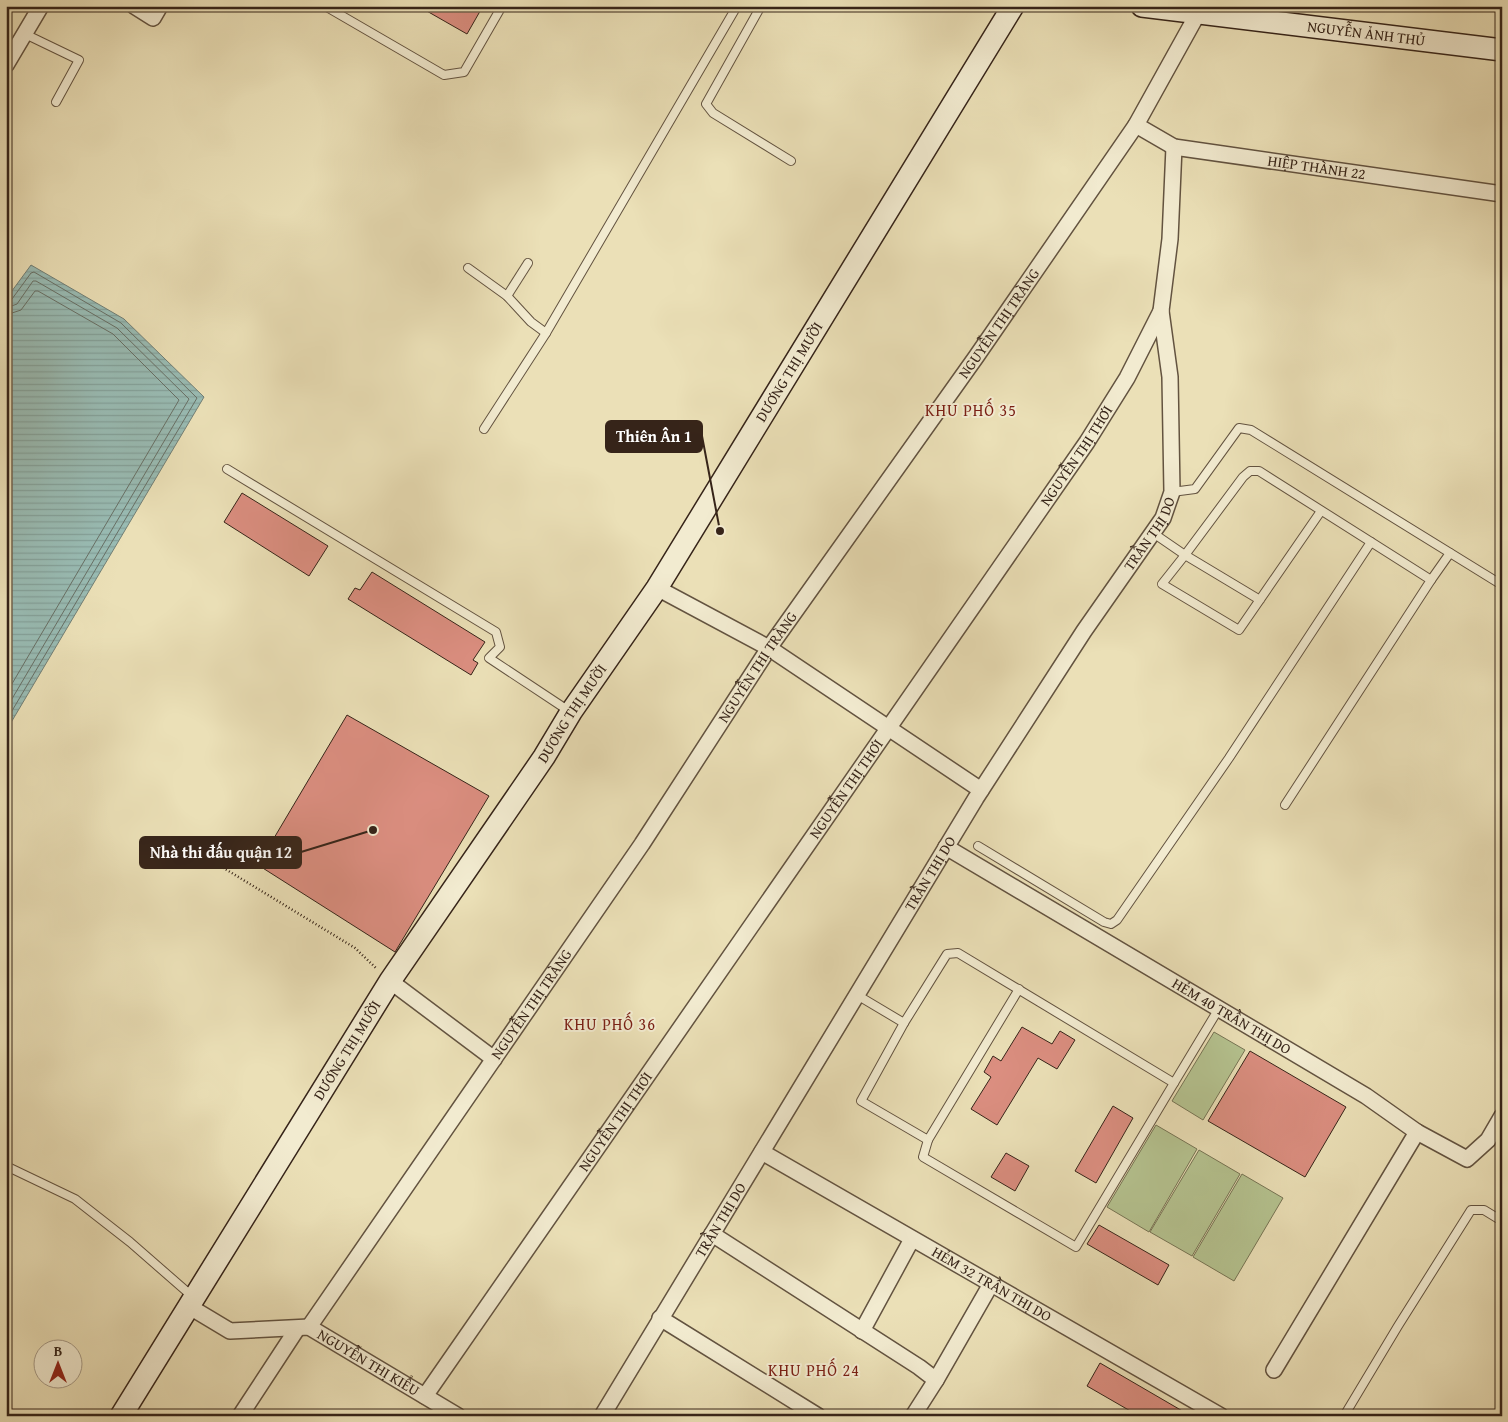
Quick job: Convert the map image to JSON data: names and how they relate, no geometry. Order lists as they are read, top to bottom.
{
  "streets": {
    "street": [
      "NGUYỄN ẢNH THỦ",
      "HIỆP THÀNH 22",
      "NGUYỄN THỊ TRÀNG",
      "DƯƠNG THỊ MƯỜI",
      "NGUYỄN THỊ THƠI",
      "TRẦN THỊ DO",
      "HẺM 40 TRẦN THỊ DO",
      "HẺM 32 TRẦN THỊ DO",
      "NGUYỄN THỊ KIỂU"
    ]
  },
  "crossings": [
    ["NGUYỄN ẢNH THỦ", "NGUYỄN THỊ TRÀNG"],
    ["HIỆP THÀNH 22", "NGUYỄN THỊ TRÀNG"],
    ["HIỆP THÀNH 22", "NGUYỄN THỊ THƠI"],
    ["NGUYỄN THỊ TRÀNG", "NGUYỄN THỊ KIỂU"],
    ["DƯƠNG THỊ MƯỜI", "NGUYỄN THỊ KIỂU"],
    ["NGUYỄN THỊ THƠI", "TRẦN THỊ DO"],
    ["NGUYỄN THỊ THƠI", "NGUYỄN THỊ KIỂU"],
    ["TRẦN THỊ DO", "HẺM 40 TRẦN THỊ DO"],
    ["TRẦN THỊ DO", "HẺM 32 TRẦN THỊ DO"]
  ],
  "districts": ["KHU PHỐ 35", "KHU PHỐ 36", "KHU PHỐ 24"],
  "places": ["Thiên Ân 1", "Nhà thi đấu quận 12"],
  "north": "top"
}
